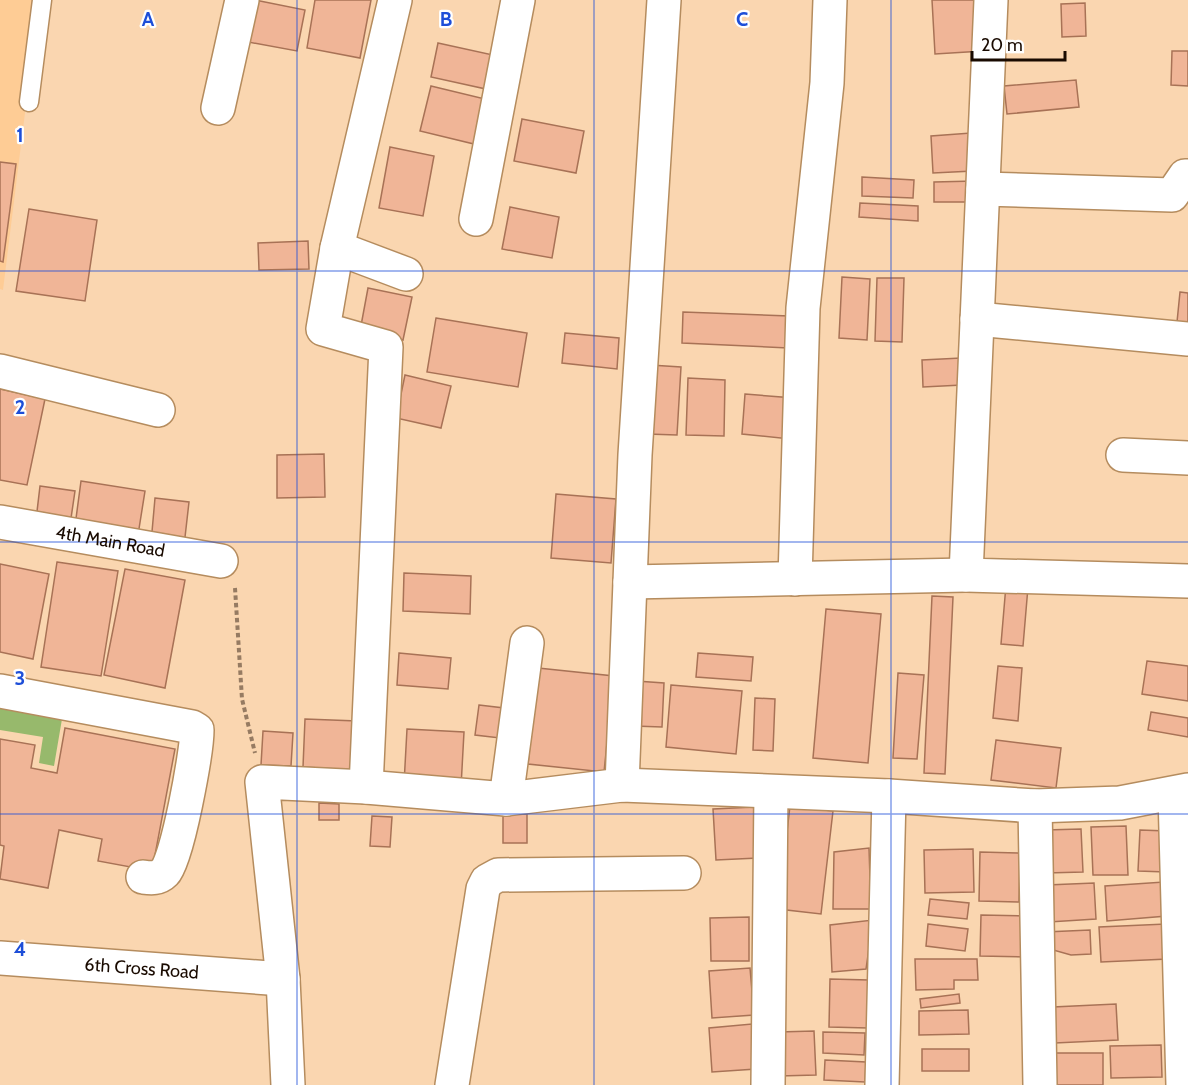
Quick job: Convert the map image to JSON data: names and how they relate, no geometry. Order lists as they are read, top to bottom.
{
  "streets": {
    "street": ["4th Main Road", "6th Cross Road"]
  },
  "scale_bar": "20 m",
  "grid": {
    "columns": ["A", "B", "C"],
    "rows": [
      "1",
      "2",
      "3",
      "4"
    ]
  }
}
